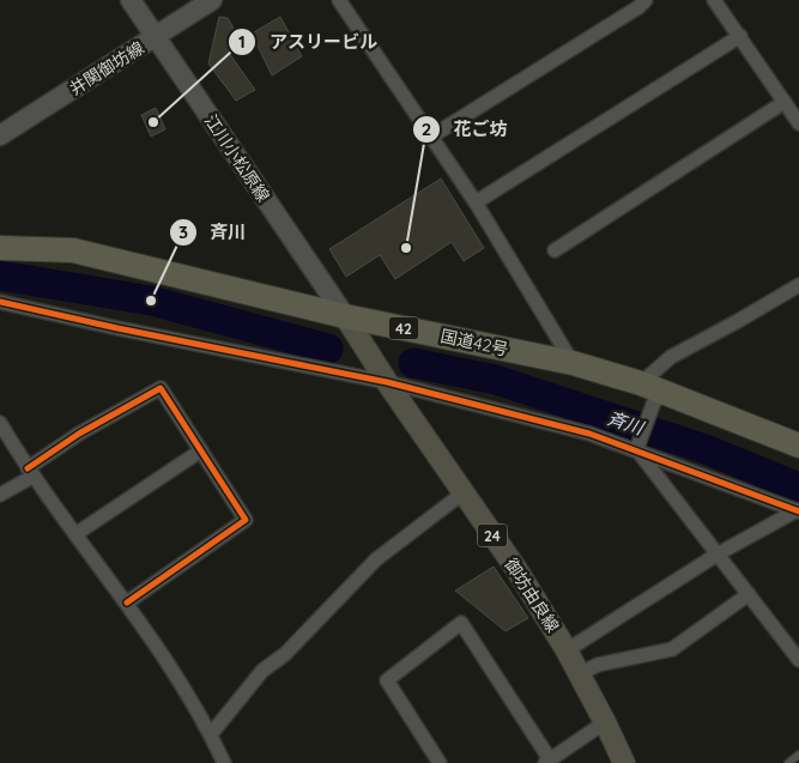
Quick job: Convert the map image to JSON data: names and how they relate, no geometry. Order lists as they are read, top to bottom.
{
  "streets": {
    "highway": ["42", "国道42号"],
    "main road": [
      "井関御坊線",
      "江川小松原線",
      "24",
      "御坊由良線"
    ]
  },
  "crossings": [
    ["井関御坊線", "江川小松原線"],
    ["江川小松原線", "国道42号"],
    ["江川小松原線", "御坊由良線"],
    ["国道42号", "御坊由良線"]
  ],
  "water": ["斉川"],
  "places": ["アスリービル", "花ご坊", "斉川"]
}
